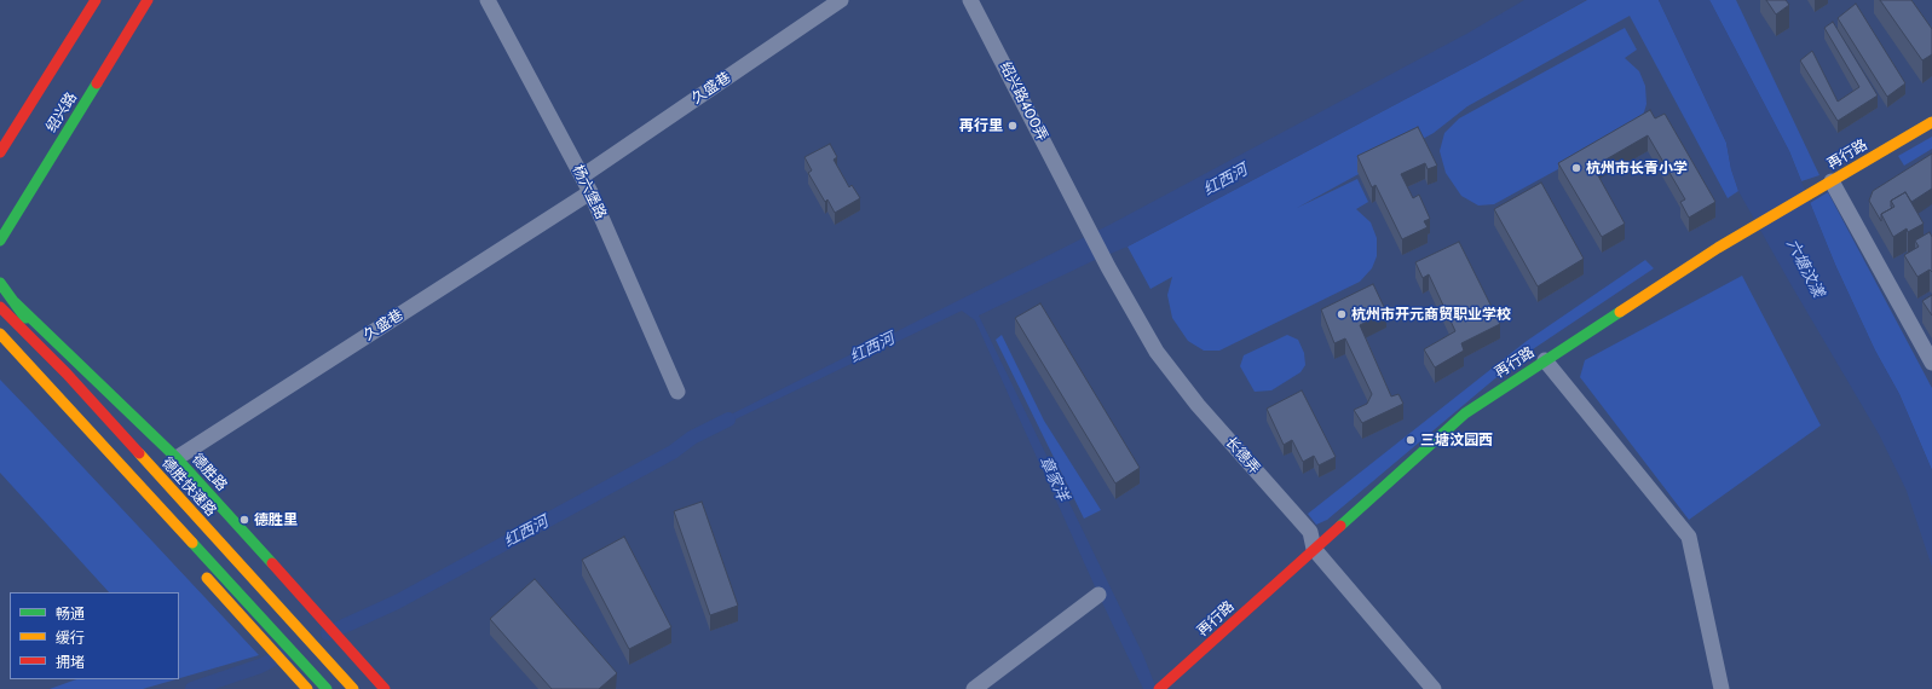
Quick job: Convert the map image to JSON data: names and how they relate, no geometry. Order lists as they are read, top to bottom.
{
  "streets": {
    "main road": [
      "绍兴路",
      "再行路",
      "德胜路",
      "德胜快速路"
    ],
    "street": [
      "久盛巷",
      "绍兴路400弄",
      "杨六堡路",
      "长德弄"
    ]
  },
  "crossings": [
    ["久盛巷", "杨六堡路"],
    ["久盛巷", "德胜路"],
    ["绍兴路400弄", "长德弄"],
    ["再行路", "长德弄"]
  ],
  "water": ["红西河", "六塘汶漾", "章家洋"],
  "places": [
    "再行里",
    "杭州市长青小学",
    "杭州市开元商贸职业学校",
    "三塘汶园西",
    "德胜里"
  ],
  "legend": ["畅通", "缓行", "拥堵"]
}
